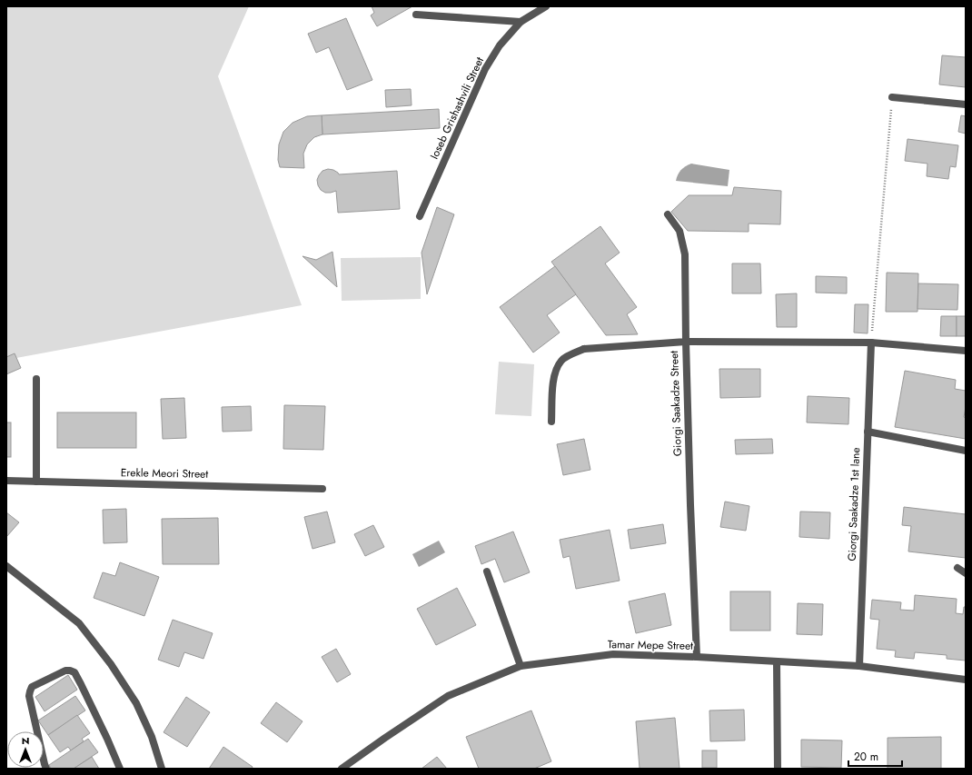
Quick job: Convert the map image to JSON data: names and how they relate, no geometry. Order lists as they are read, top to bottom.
{
  "streets": {
    "street": [
      "Ioseb Grishashvili Street",
      "Giorgi Saakadze Street",
      "Erekle Meori Street",
      "Giorgi Saakadze 1st lane",
      "Tamar Mepe Street"
    ]
  },
  "crossings": [
    ["Giorgi Saakadze Street", "Giorgi Saakadze 1st lane"],
    ["Giorgi Saakadze Street", "Tamar Mepe Street"],
    ["Giorgi Saakadze 1st lane", "Tamar Mepe Street"]
  ],
  "scale_bar": "20 m",
  "north": "top"
}
